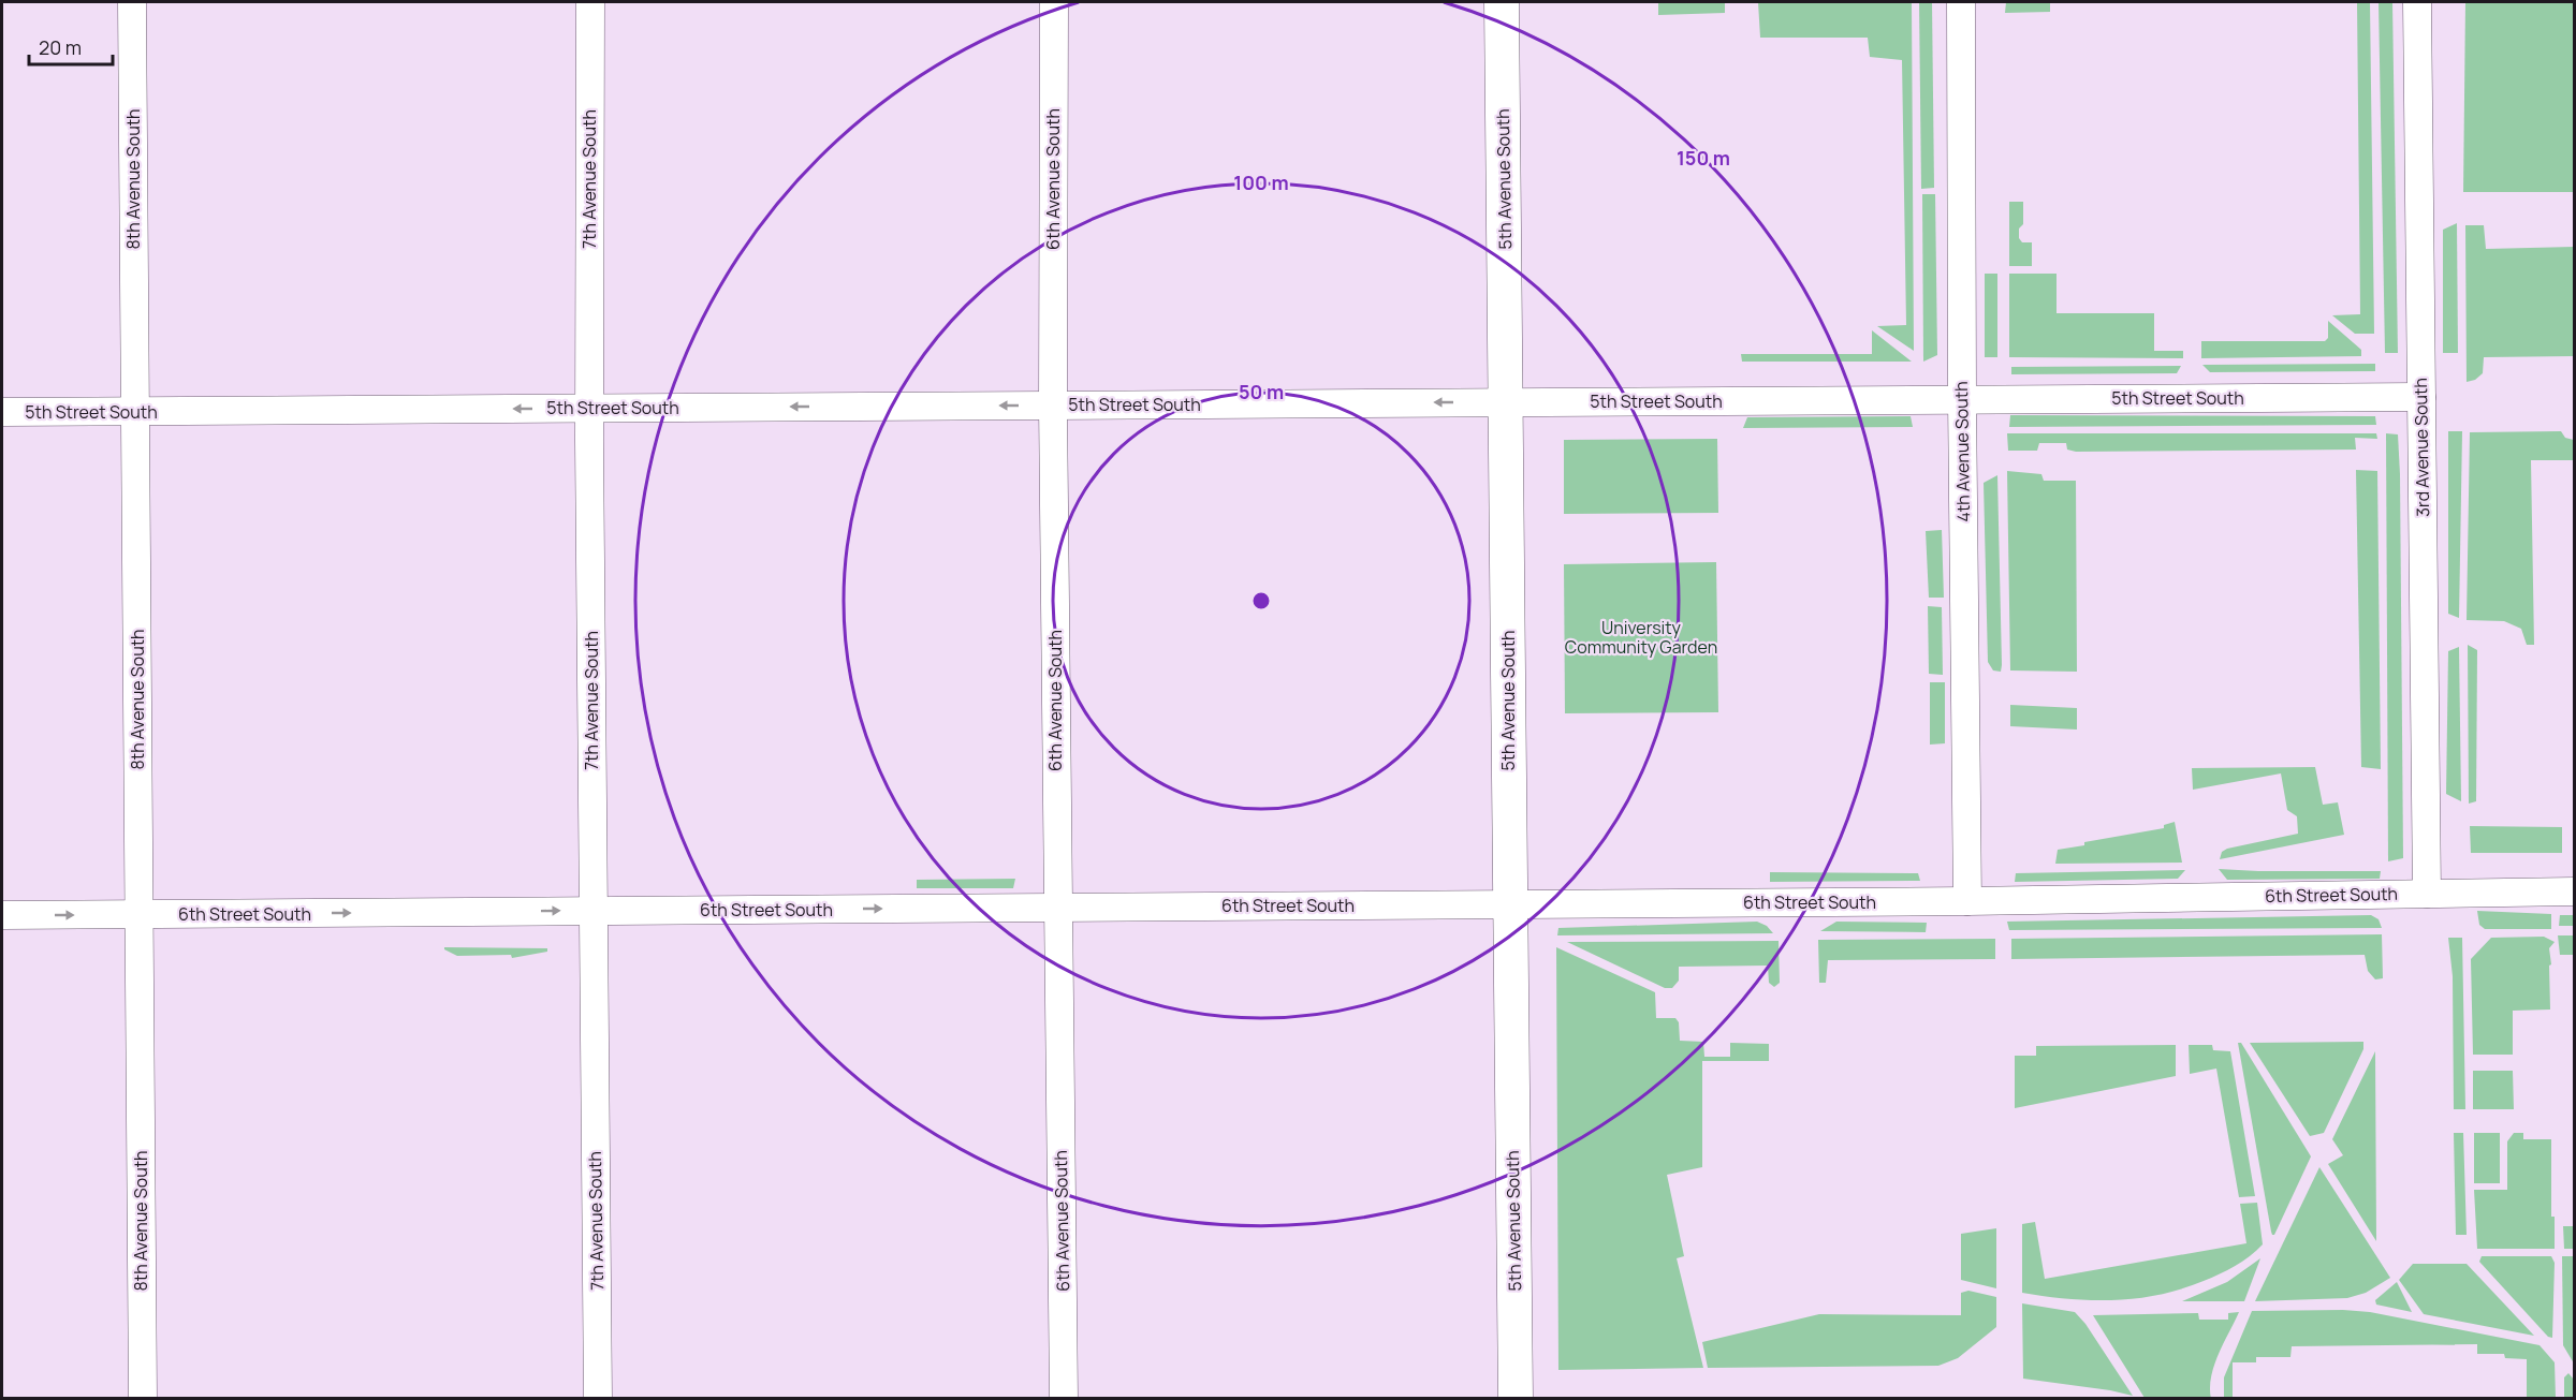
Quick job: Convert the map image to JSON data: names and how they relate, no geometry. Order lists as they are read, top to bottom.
{
  "streets": {
    "street": [
      "8th Avenue South",
      "7th Avenue South",
      "6th Avenue South",
      "5th Avenue South",
      "5th Street South",
      "3rd Avenue South",
      "4th Avenue South",
      "6th Street South"
    ]
  },
  "crossings": [
    ["8th Avenue South", "5th Street South"],
    ["8th Avenue South", "6th Street South"],
    ["7th Avenue South", "5th Street South"],
    ["7th Avenue South", "6th Street South"],
    ["6th Avenue South", "5th Street South"],
    ["6th Avenue South", "6th Street South"],
    ["5th Avenue South", "5th Street South"],
    ["5th Avenue South", "6th Street South"],
    ["5th Street South", "3rd Avenue South"],
    ["5th Street South", "4th Avenue South"],
    ["3rd Avenue South", "6th Street South"],
    ["4th Avenue South", "6th Street South"]
  ],
  "one_way": ["5th Street South", "6th Street South"],
  "parks": ["University Community Garden"],
  "scale_bar": "20 m",
  "rings": ["150 m", "100 m", "50 m"]
}
